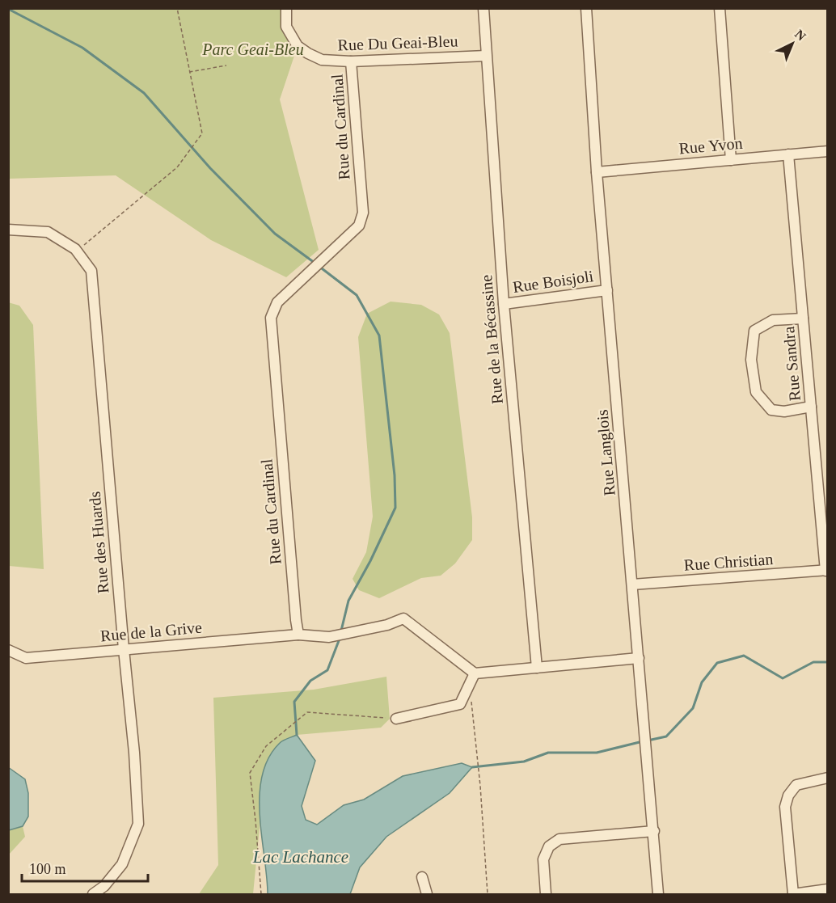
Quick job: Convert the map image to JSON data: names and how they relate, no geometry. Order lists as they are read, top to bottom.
{
  "streets": {
    "street": [
      "Rue Du Geai-Bleu",
      "Rue du Cardinal",
      "Rue Yvon",
      "Rue Boisjoli",
      "Rue de la Bécassine",
      "Rue Sandra",
      "Rue Langlois",
      "Rue des Huards",
      "Rue Christian",
      "Rue de la Grive"
    ]
  },
  "crossings": [
    ["Rue Du Geai-Bleu", "Rue du Cardinal"],
    ["Rue Du Geai-Bleu", "Rue de la Bécassine"],
    ["Rue du Cardinal", "Rue de la Grive"],
    ["Rue Yvon", "Rue Sandra"],
    ["Rue Yvon", "Rue Langlois"],
    ["Rue Boisjoli", "Rue de la Bécassine"],
    ["Rue Boisjoli", "Rue Langlois"],
    ["Rue Sandra", "Rue Christian"],
    ["Rue Langlois", "Rue Christian"],
    ["Rue des Huards", "Rue de la Grive"]
  ],
  "water": ["Lac Lachance"],
  "parks": ["Parc Geai-Bleu"],
  "scale_bar": "100 m",
  "north": "top right"
}
